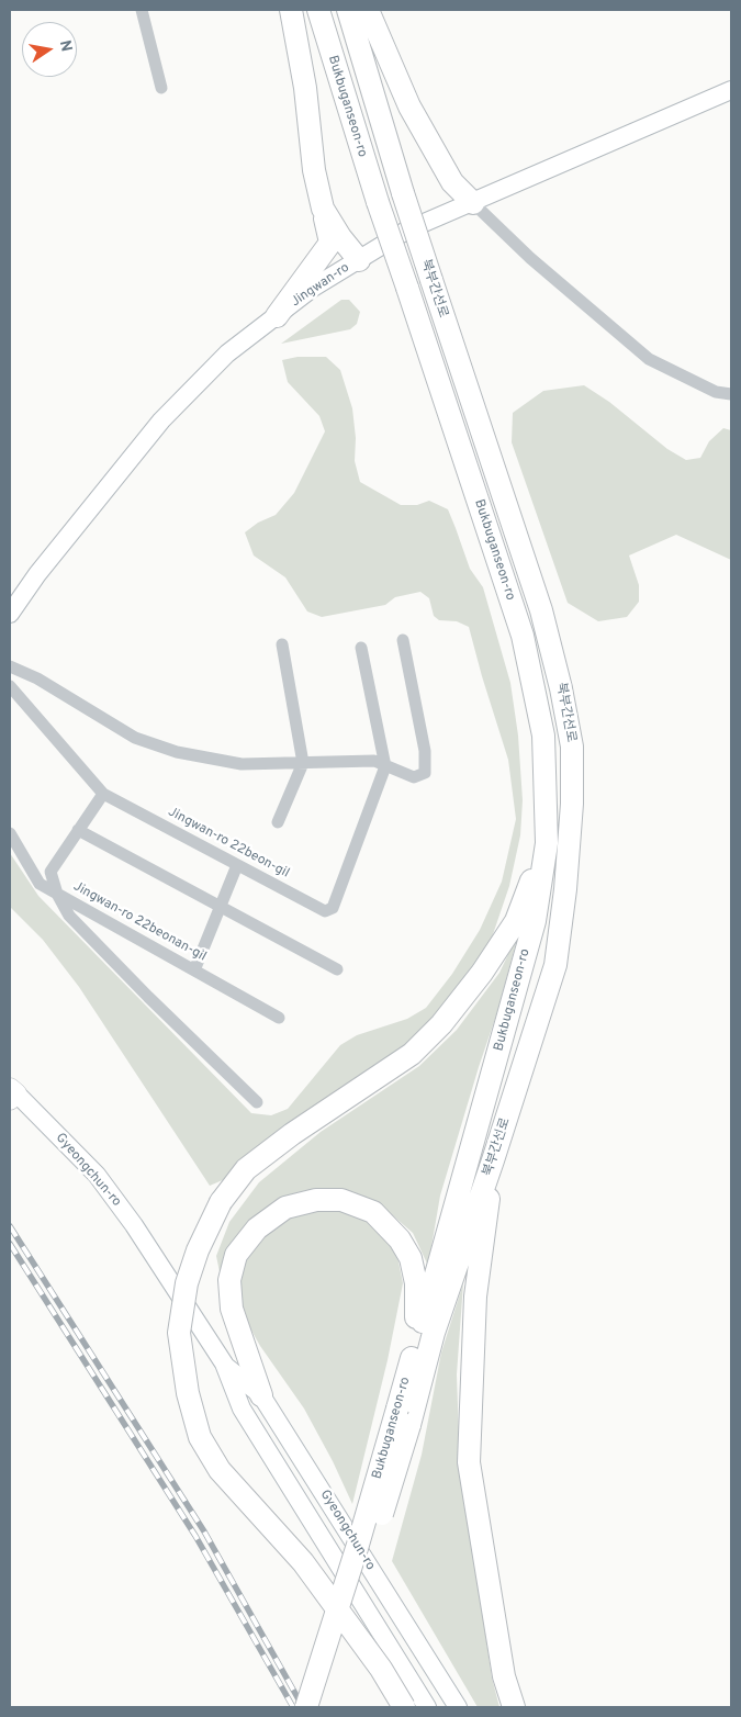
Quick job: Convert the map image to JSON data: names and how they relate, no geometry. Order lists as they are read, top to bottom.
{
  "streets": {
    "highway": ["Bukbuganseon-ro", "북부간선로"],
    "main road": ["Jingwan-ro", "Gyeongchun-ro"],
    "street": ["Jingwan-ro 22beon-gil", "Jingwan-ro 22beonan-gil"]
  },
  "crossings": [
    ["Bukbuganseon-ro", "북부간선로"],
    ["Jingwan-ro 22beon-gil", "Jingwan-ro 22beonan-gil"]
  ],
  "north": "right"
}
